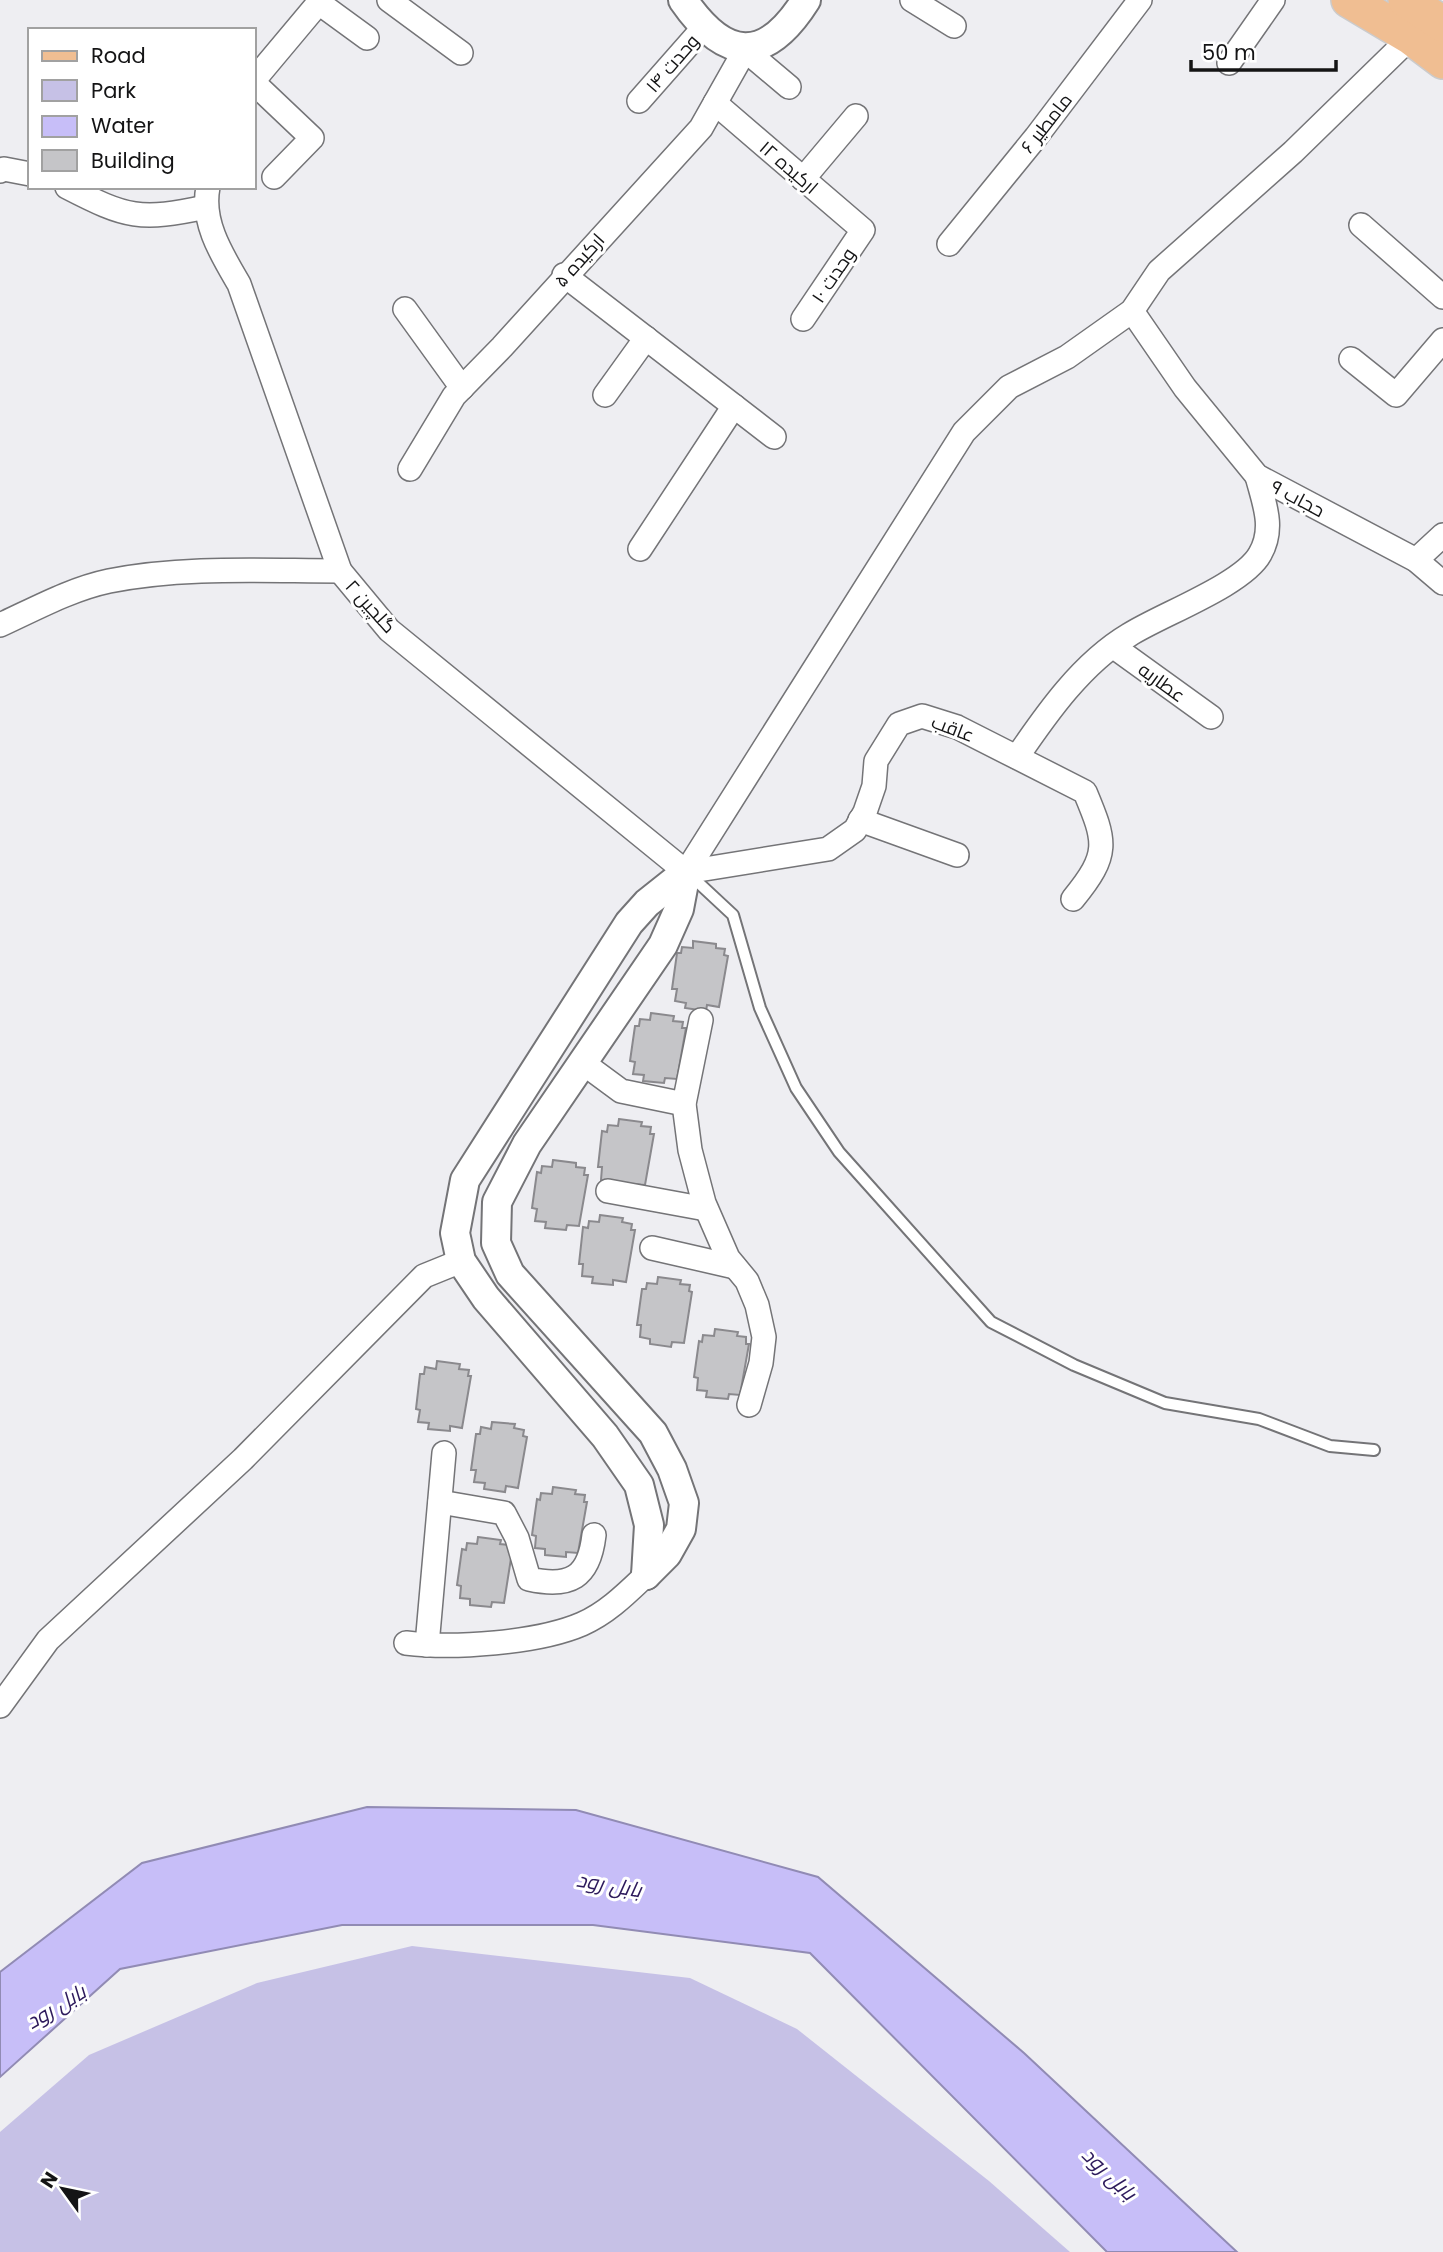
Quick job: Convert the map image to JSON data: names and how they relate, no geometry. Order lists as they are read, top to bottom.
{
  "streets": {
    "street": [
      "وحدت ۱۴",
      "مامطیر ۶",
      "ارکیده ۱۲",
      "ارکیده ۵",
      "وحدت ۱۰",
      "حجاب ۹",
      "گلچین ۲",
      "عطاریه",
      "عاقب"
    ]
  },
  "crossings": [
    ["ارکیده ۱۲", "ارکیده ۵"],
    ["ارکیده ۱۲", "وحدت ۱۰"],
    ["گلچین ۲", "عاقب"]
  ],
  "water": ["بابل رود"],
  "legend": [
    "Road",
    "Park",
    "Water",
    "Building"
  ],
  "scale_bar": "50 m",
  "north": "top left"
}
